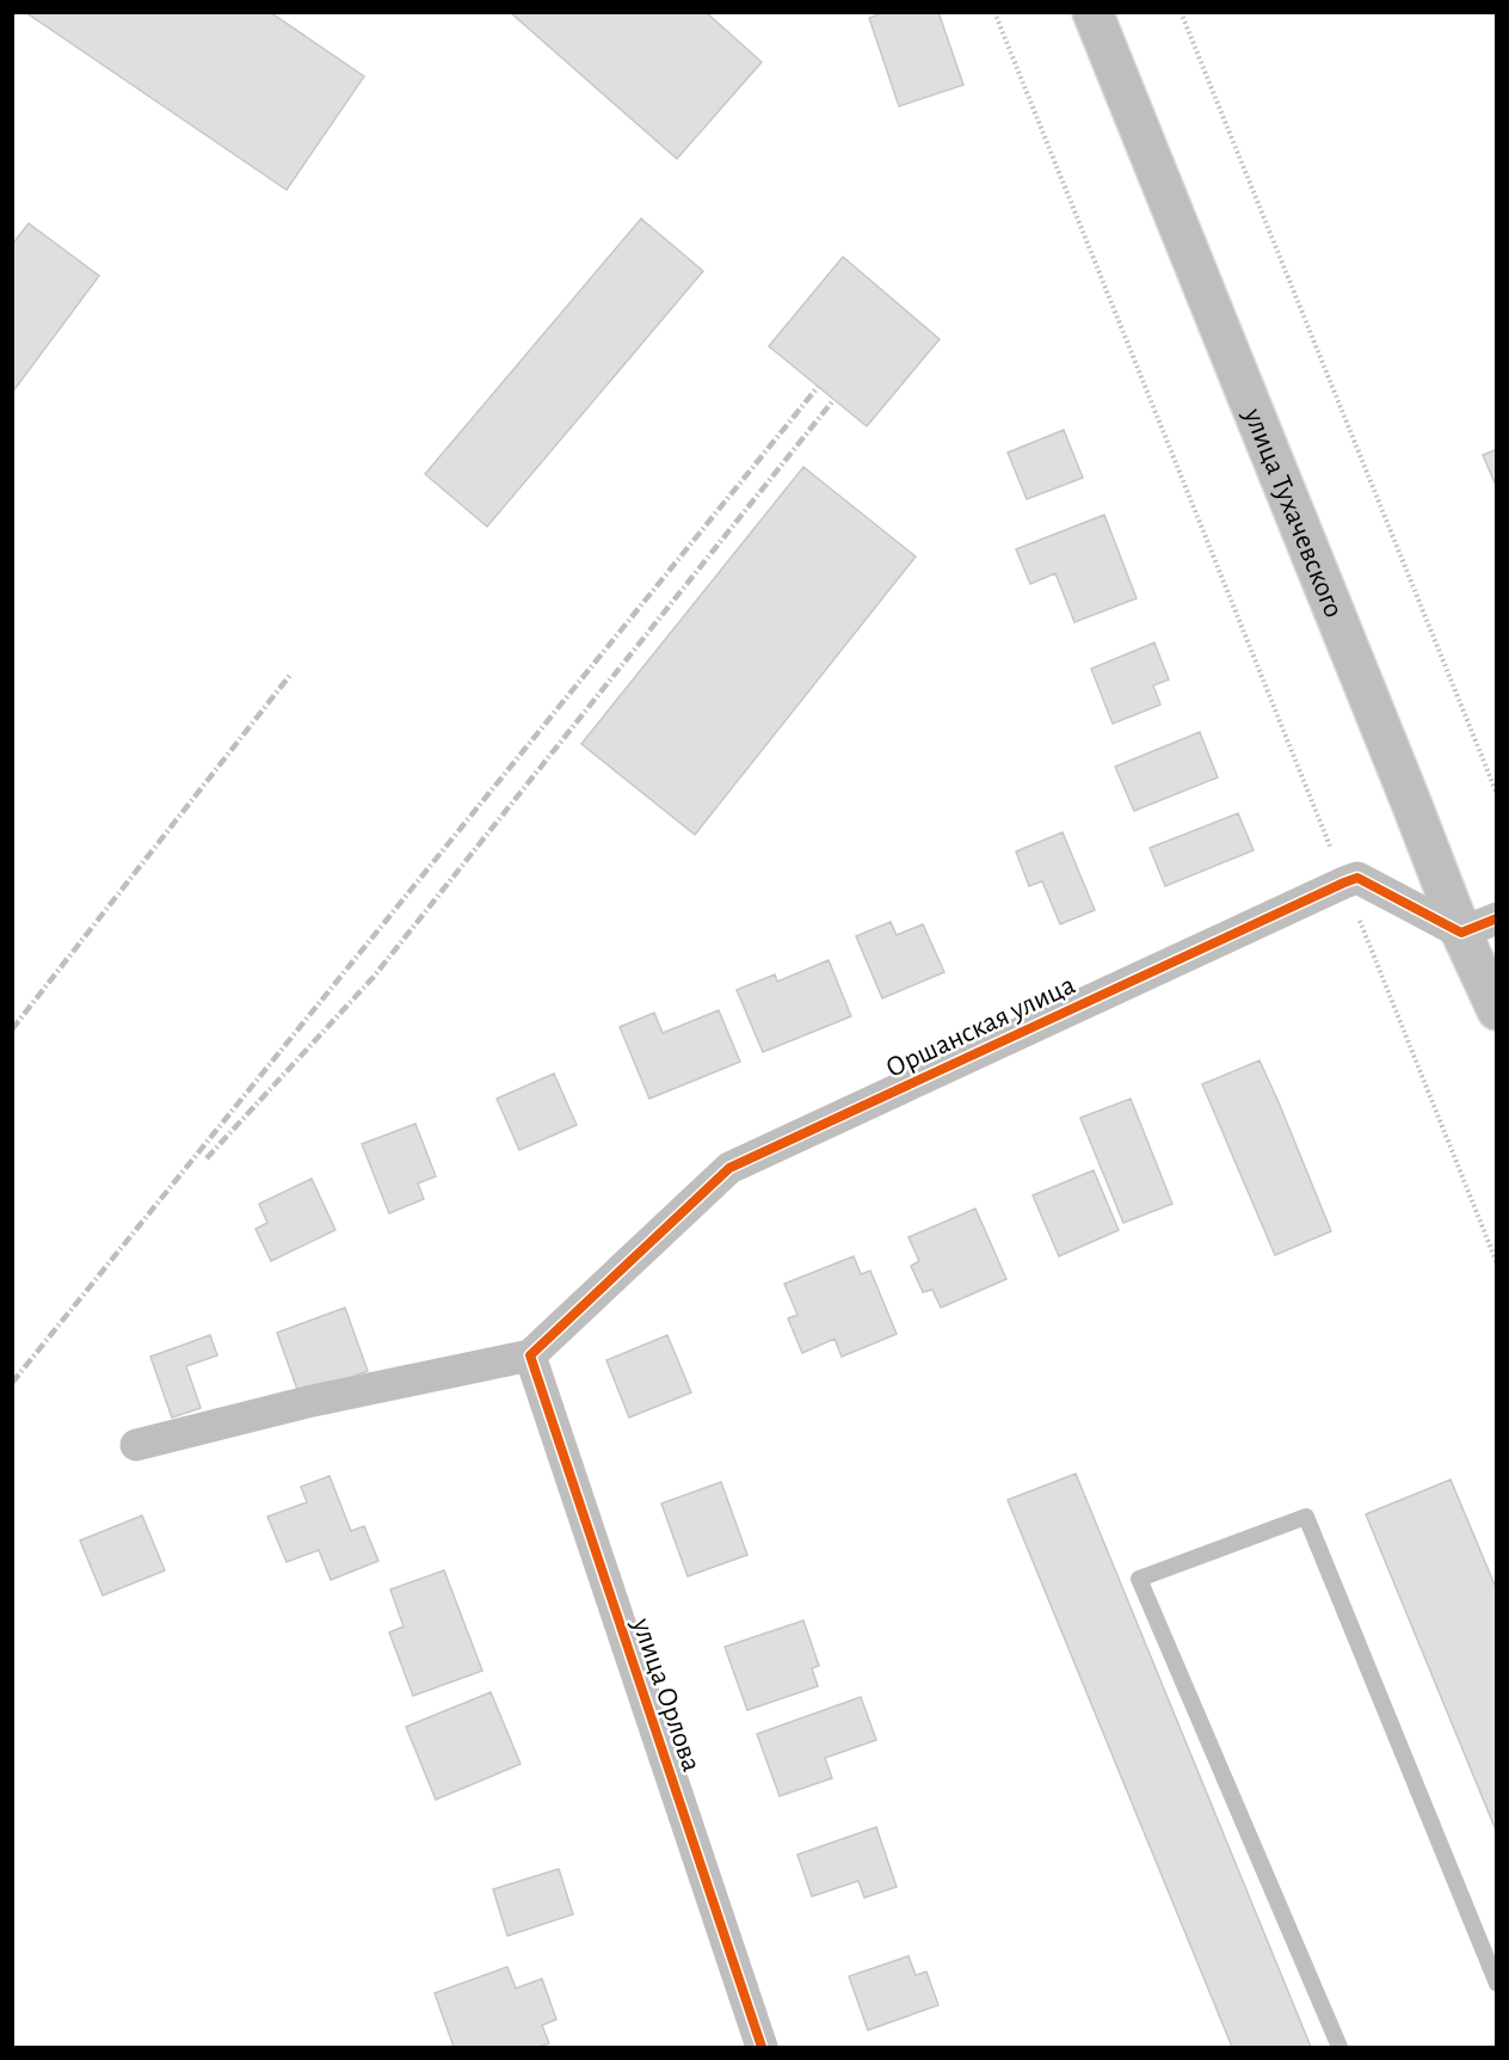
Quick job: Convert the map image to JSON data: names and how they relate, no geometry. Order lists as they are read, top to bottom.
{
  "streets": {
    "main road": ["улица Тухачевского"],
    "street": ["Оршанская улица", "улица Орлова"]
  },
  "crossings": [
    ["Оршанская улица", "улица Орлова"]
  ]
}
